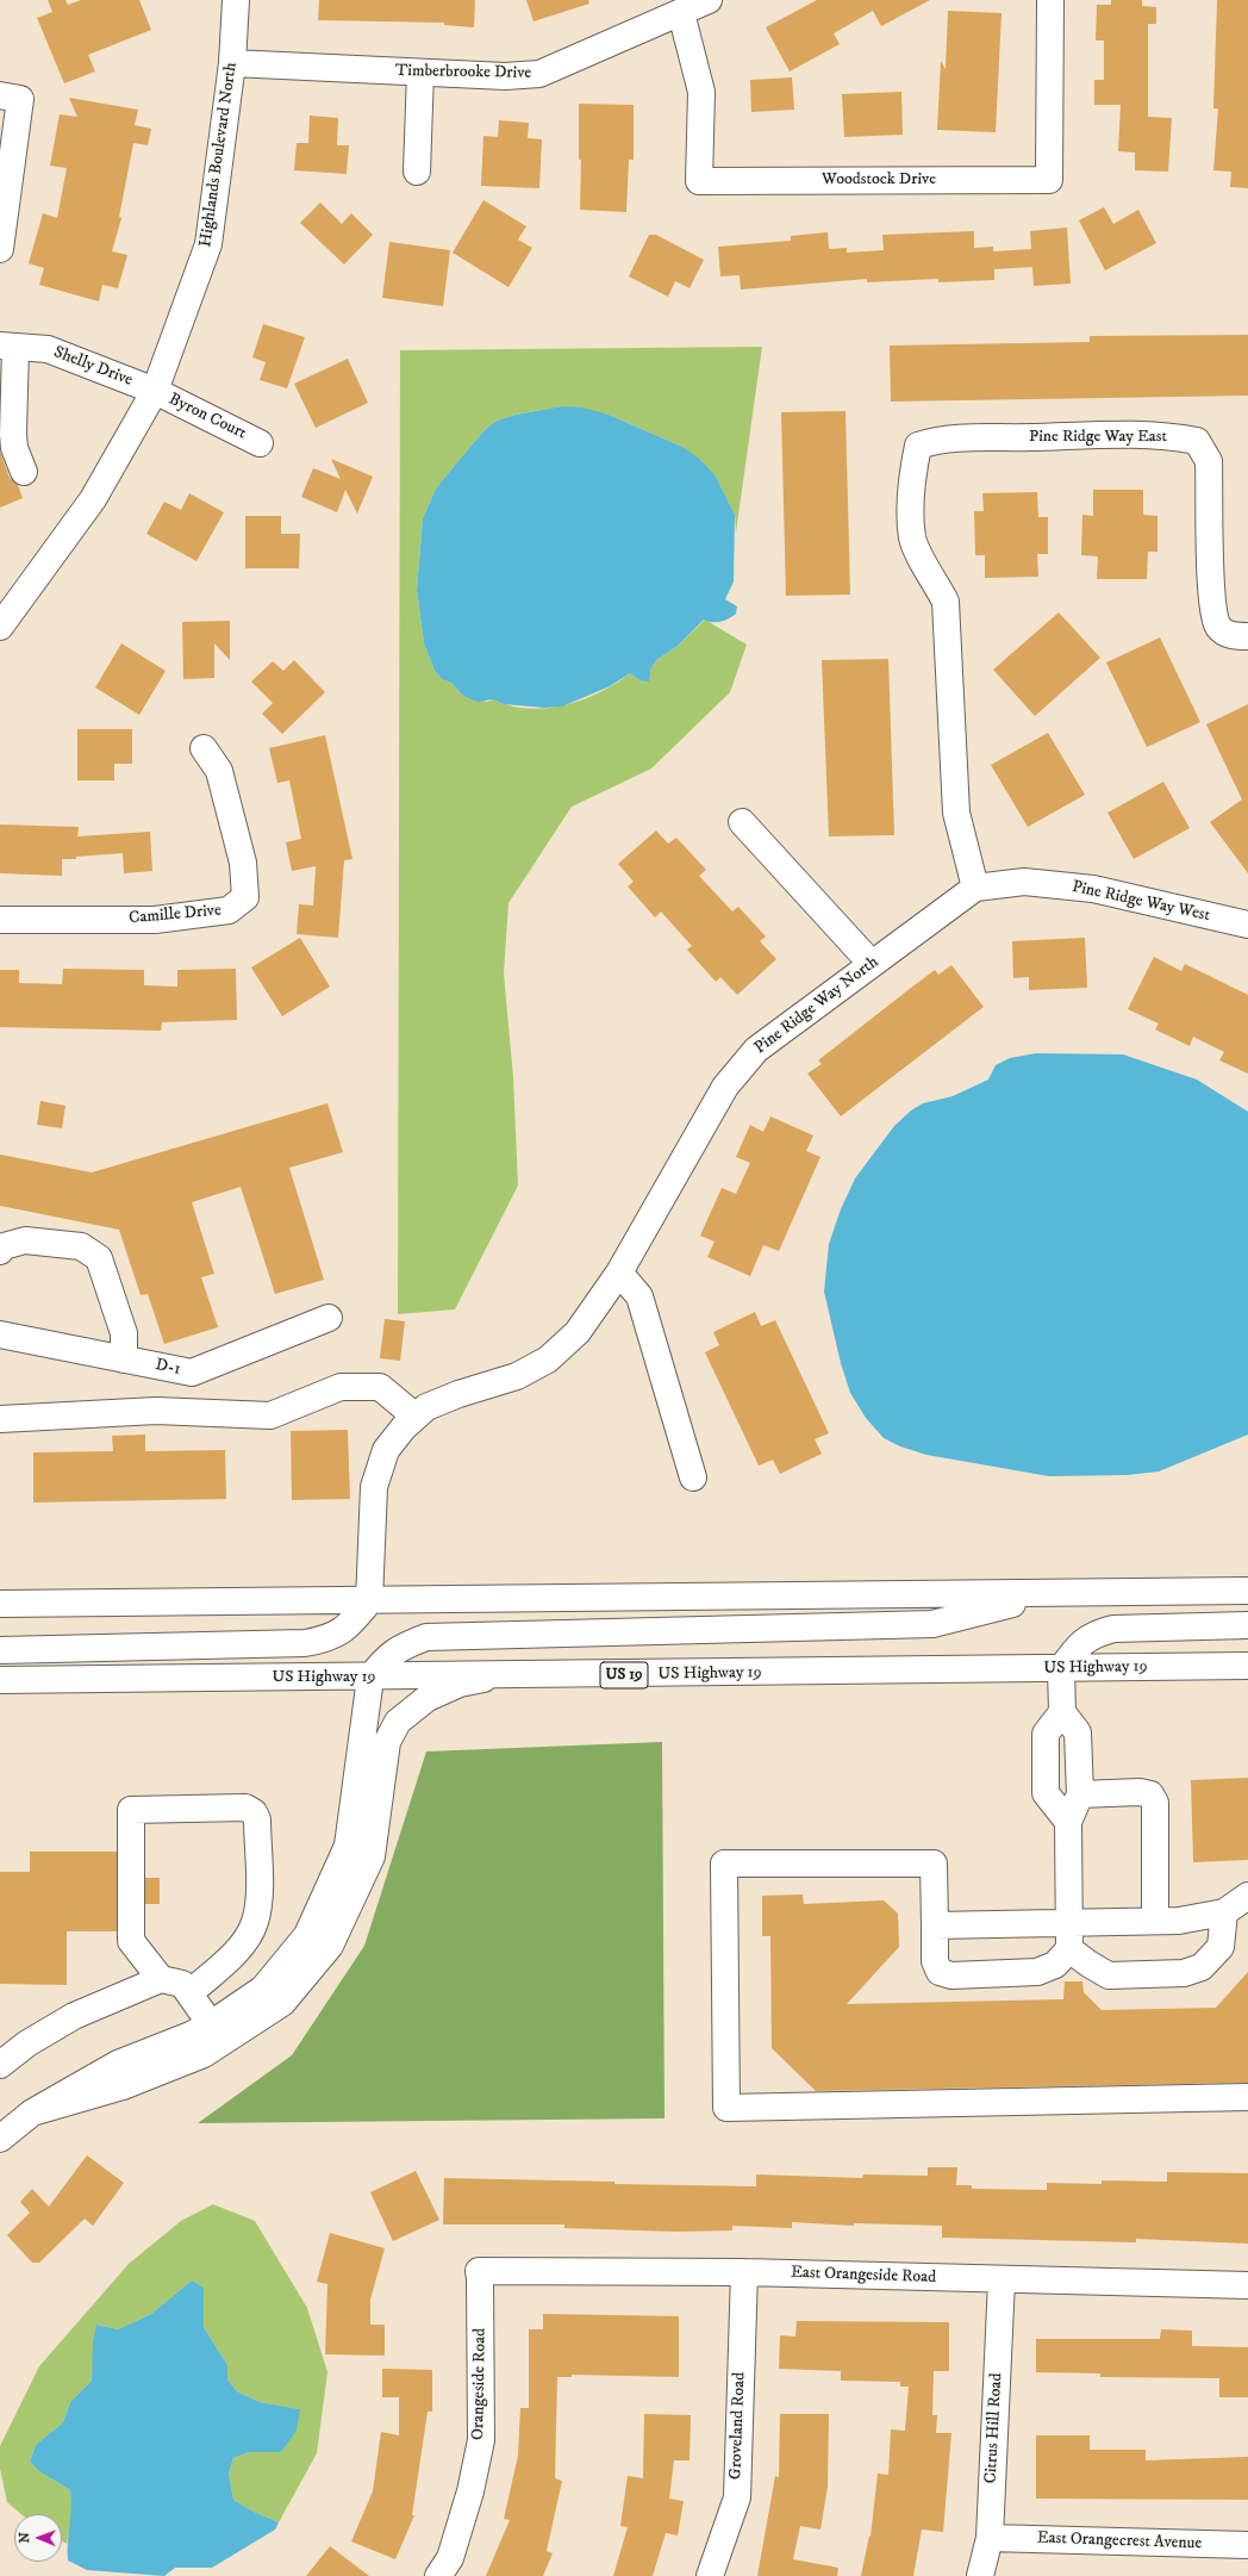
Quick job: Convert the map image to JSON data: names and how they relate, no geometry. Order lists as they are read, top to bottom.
{
  "streets": {
    "main road": [
      "Timberbrooke Drive",
      "Highlands Boulevard North",
      "Woodstock Drive",
      "Shelly Drive",
      "Byron Court",
      "Pine Ridge Way East",
      "Pine Ridge Way West",
      "Camille Drive",
      "Pine Ridge Way North",
      "D-1",
      "US Highway 19",
      "US 19",
      "East Orangeside Road",
      "Orangeside Road",
      "Groveland Road",
      "Citrus Hill Road",
      "East Orangecrest Avenue"
    ]
  },
  "crossings": [
    ["Timberbrooke Drive", "Highlands Boulevard North"],
    ["Timberbrooke Drive", "Woodstock Drive"],
    ["Highlands Boulevard North", "Shelly Drive"],
    ["Highlands Boulevard North", "Byron Court"],
    ["Shelly Drive", "Byron Court"],
    ["Pine Ridge Way East", "Pine Ridge Way West"],
    ["Pine Ridge Way East", "Pine Ridge Way North"],
    ["Pine Ridge Way West", "Pine Ridge Way North"],
    ["East Orangeside Road", "Orangeside Road"],
    ["East Orangeside Road", "Groveland Road"],
    ["East Orangeside Road", "Citrus Hill Road"],
    ["Citrus Hill Road", "East Orangecrest Avenue"]
  ],
  "north": "left"
}
